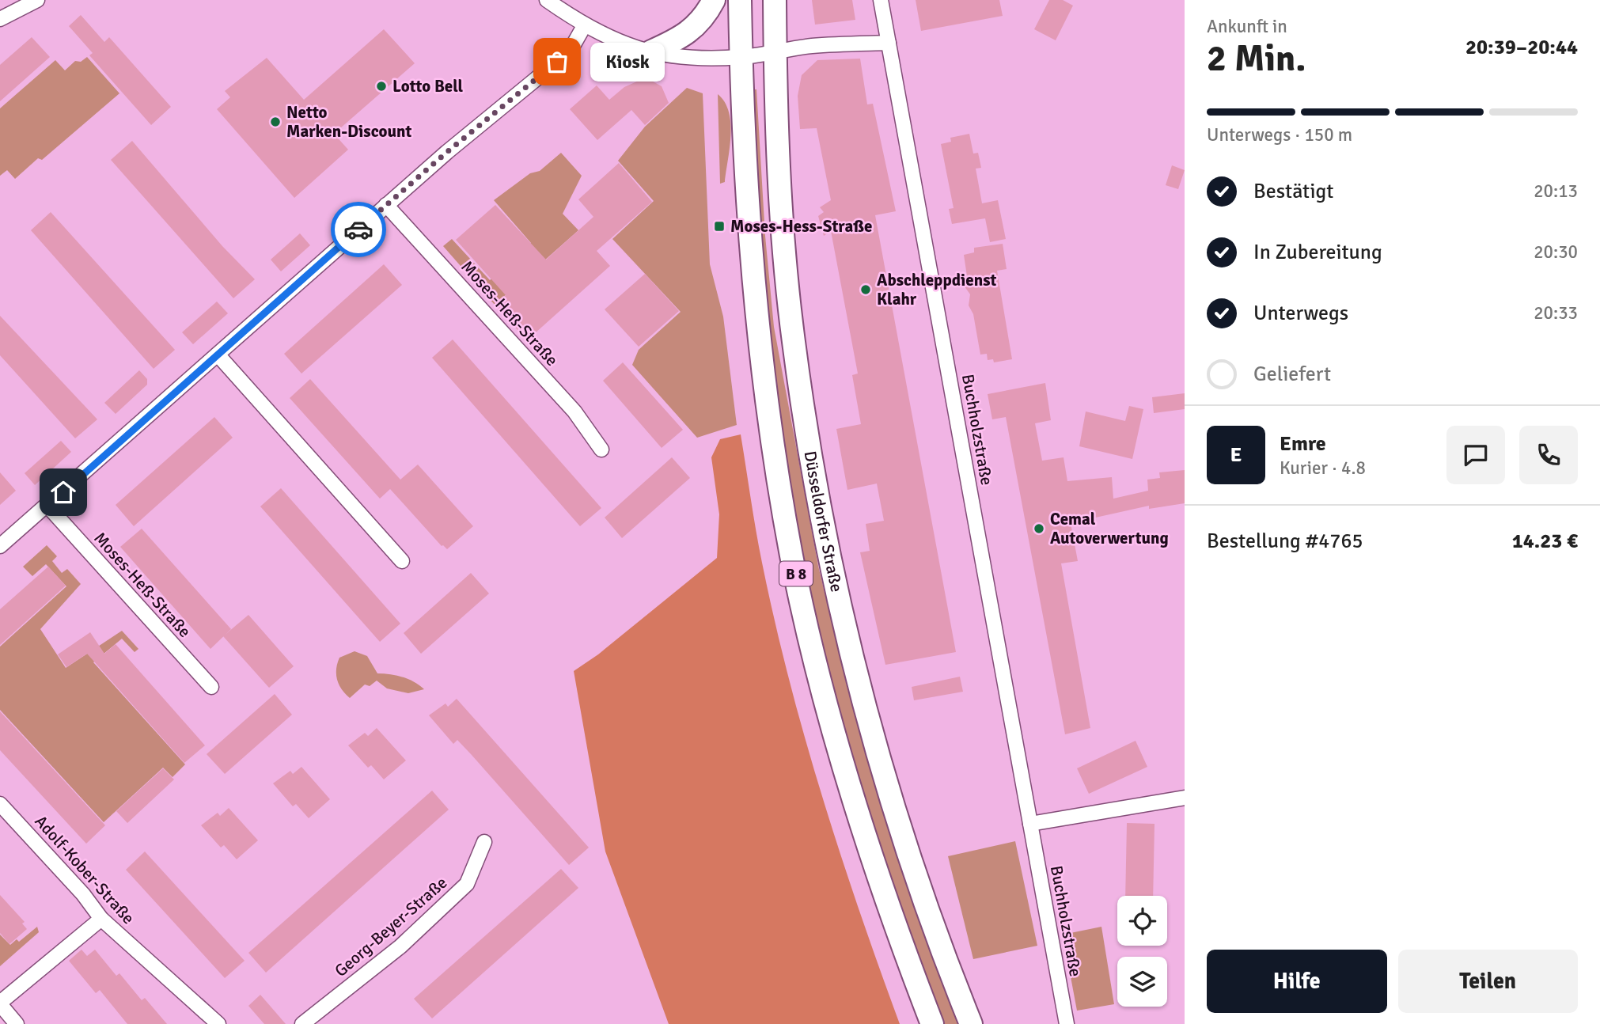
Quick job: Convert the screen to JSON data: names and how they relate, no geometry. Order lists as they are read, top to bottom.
{
  "streets": {
    "main road": ["Düsseldorfer Straße", "B 8"],
    "street": [
      "Moses-Heß-Straße",
      "Buchholzstraße",
      "Adolf-Kober-Straße",
      "Georg-Beyer-Straße"
    ]
  },
  "places": {
    "other": [
      "Kiosk",
      "Lotto Bell",
      "Netto Marken-Discount",
      "Abschleppdienst Klahr",
      "Cemal Autoverwertung"
    ],
    "transit": ["Moses-Hess-Straße"]
  },
  "page": {
    "heading": ["2 Min.", "Ankunft in", "20:39–20:44"],
    "panel": [
      "Emre",
      "Kurier · 4.8",
      "Bestellung #4765",
      "14.23 €"
    ],
    "bubble": "Kiosk",
    "bar": "Unterwegs · 150 m",
    "list": [
      ["Bestätigt", "20:13"],
      ["In Zubereitung", "20:30"],
      ["Unterwegs", "20:33"],
      "Geliefert"
    ],
    "round": "E",
    "buttons": ["Hilfe", "Teilen"]
  }
}
